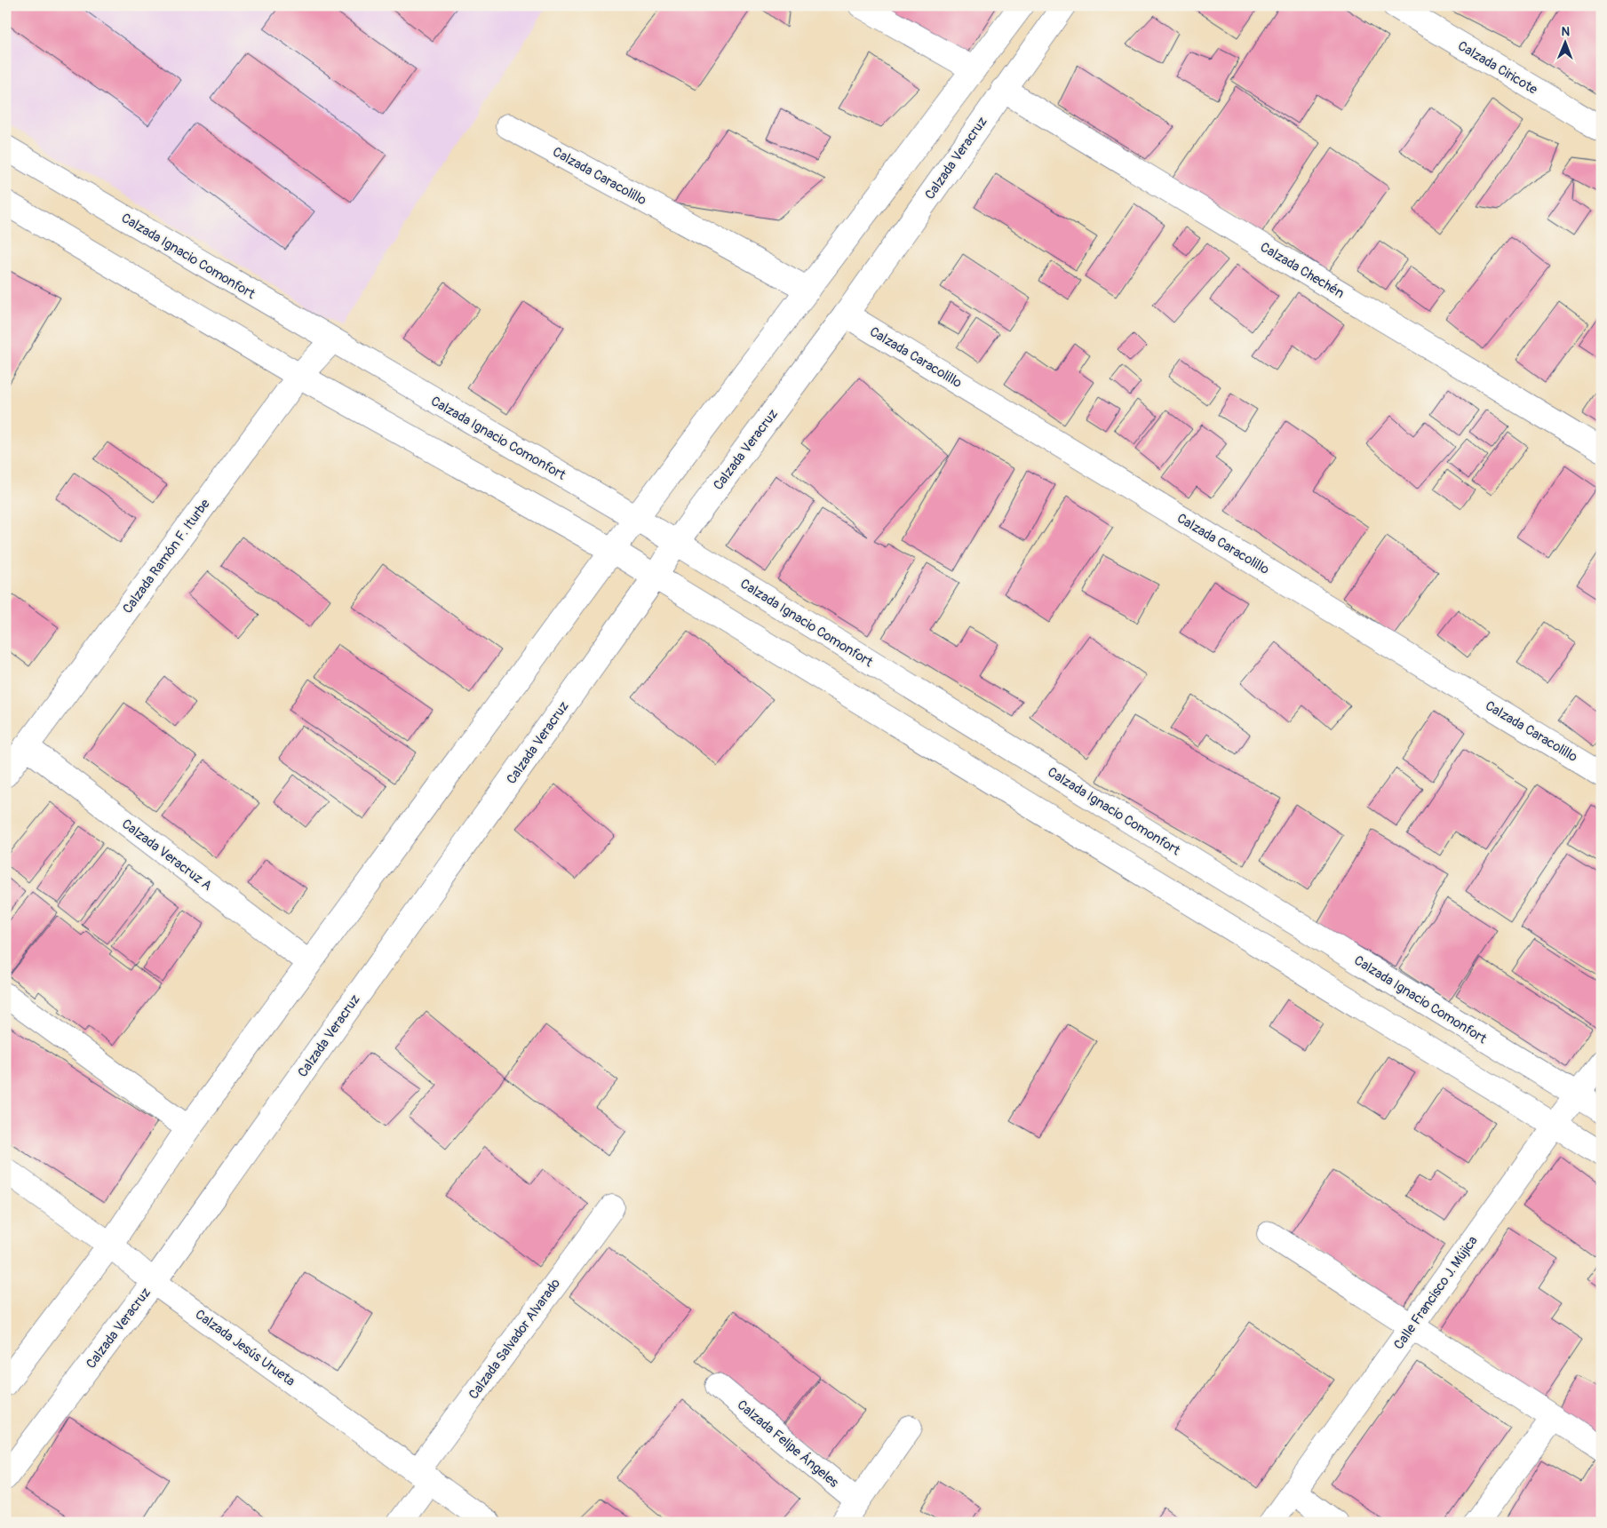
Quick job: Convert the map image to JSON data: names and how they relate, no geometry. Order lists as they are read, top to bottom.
{
  "streets": {
    "street": [
      "Calzada Ciricote",
      "Calzada Veracruz",
      "Calzada Caracolillo",
      "Calzada Ignacio Comonfort",
      "Calzada Chechén",
      "Calzada Ramón F. Iturbe",
      "Calzada Veracruz A",
      "Calle Francisco J. Mújica",
      "Calzada Salvador Alvarado",
      "Calzada Jesús Urueta",
      "Calzada Felipe Ángeles"
    ]
  },
  "crossings": [
    ["Calzada Veracruz", "Calzada Caracolillo"],
    ["Calzada Veracruz", "Calzada Ignacio Comonfort"],
    ["Calzada Veracruz", "Calzada Chechén"],
    ["Calzada Veracruz", "Calzada Jesús Urueta"],
    ["Calzada Ignacio Comonfort", "Calzada Ramón F. Iturbe"],
    ["Calzada Ignacio Comonfort", "Calle Francisco J. Mújica"],
    ["Calzada Ramón F. Iturbe", "Calzada Veracruz A"],
    ["Calzada Salvador Alvarado", "Calzada Jesús Urueta"]
  ],
  "north": "top"
}
